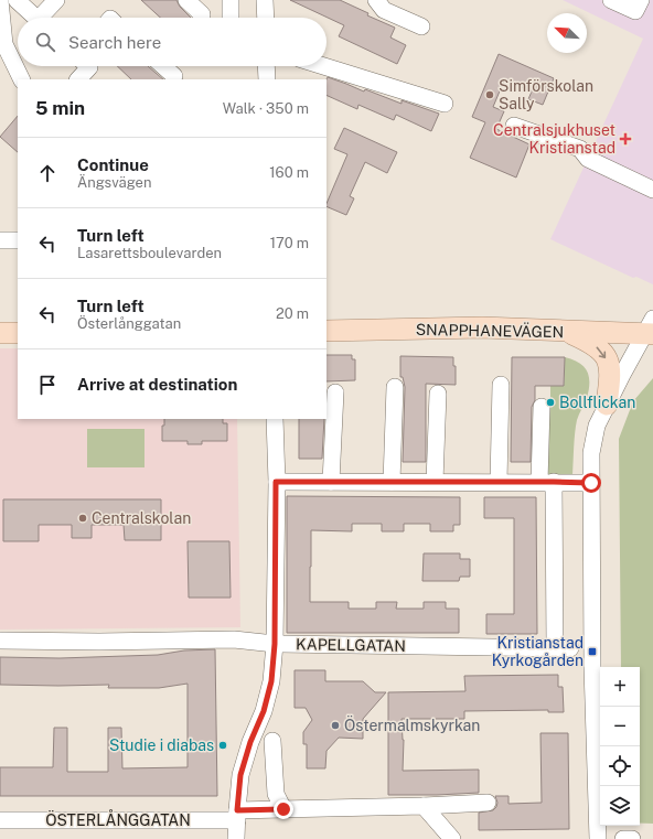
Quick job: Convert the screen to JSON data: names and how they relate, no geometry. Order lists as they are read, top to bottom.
{
  "streets": {
    "main road": ["SNAPPHANEVÄGEN"],
    "street": ["KAPELLGATAN", "ÖSTERLÅNGGATAN"]
  },
  "places": {
    "other": [
      "Simförskolan Sally",
      "Bollflickan",
      "Centralskolan",
      "Östermalmskyrkan",
      "Studie i diabas"
    ],
    "health": ["Centralsjukhuset Kristianstad"],
    "transit": ["Kristianstad Kyrkogården"]
  },
  "north": "top left",
  "page": {
    "search": "Search here",
    "heading": ["5 min", "Walk · 350 m"],
    "list": [
      ["Continue", "Ängsvägen", "160 m"],
      ["Turn left", "Lasarettsboulevarden", "170 m"],
      ["Turn left", "Österlånggatan", "20 m"],
      "Arrive at destination"
    ],
    "map_buttons": ["+", "−"]
  }
}
